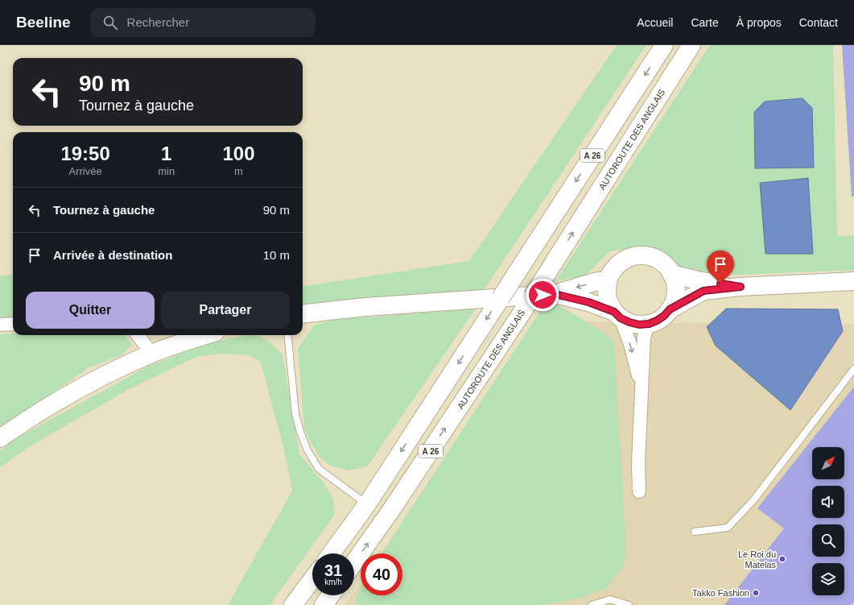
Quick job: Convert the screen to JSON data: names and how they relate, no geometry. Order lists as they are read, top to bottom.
{
  "streets": {
    "main road": ["AUTOROUTE DES ANGLAIS", "A 26"]
  },
  "places": ["Le Roi du Matelas", "Takko Fashion"],
  "north": "top right",
  "page": {
    "header": "Beeline",
    "search": "Rechercher",
    "nav": [
      "Accueil",
      "Carte",
      "À propos",
      "Contact"
    ],
    "turn": ["90 m", "Tournez à gauche"],
    "eta": [
      "19:50",
      "Arrivée",
      "1",
      "min",
      "100",
      "m"
    ],
    "list": [
      {
        "name": "Tournez à gauche",
        "value": "90 m"
      },
      {
        "name": "Arrivée à destination",
        "value": "10 m"
      }
    ],
    "buttons": ["Quitter", "Partager"],
    "speed": "31 km/h",
    "limit": "40"
  }
}
